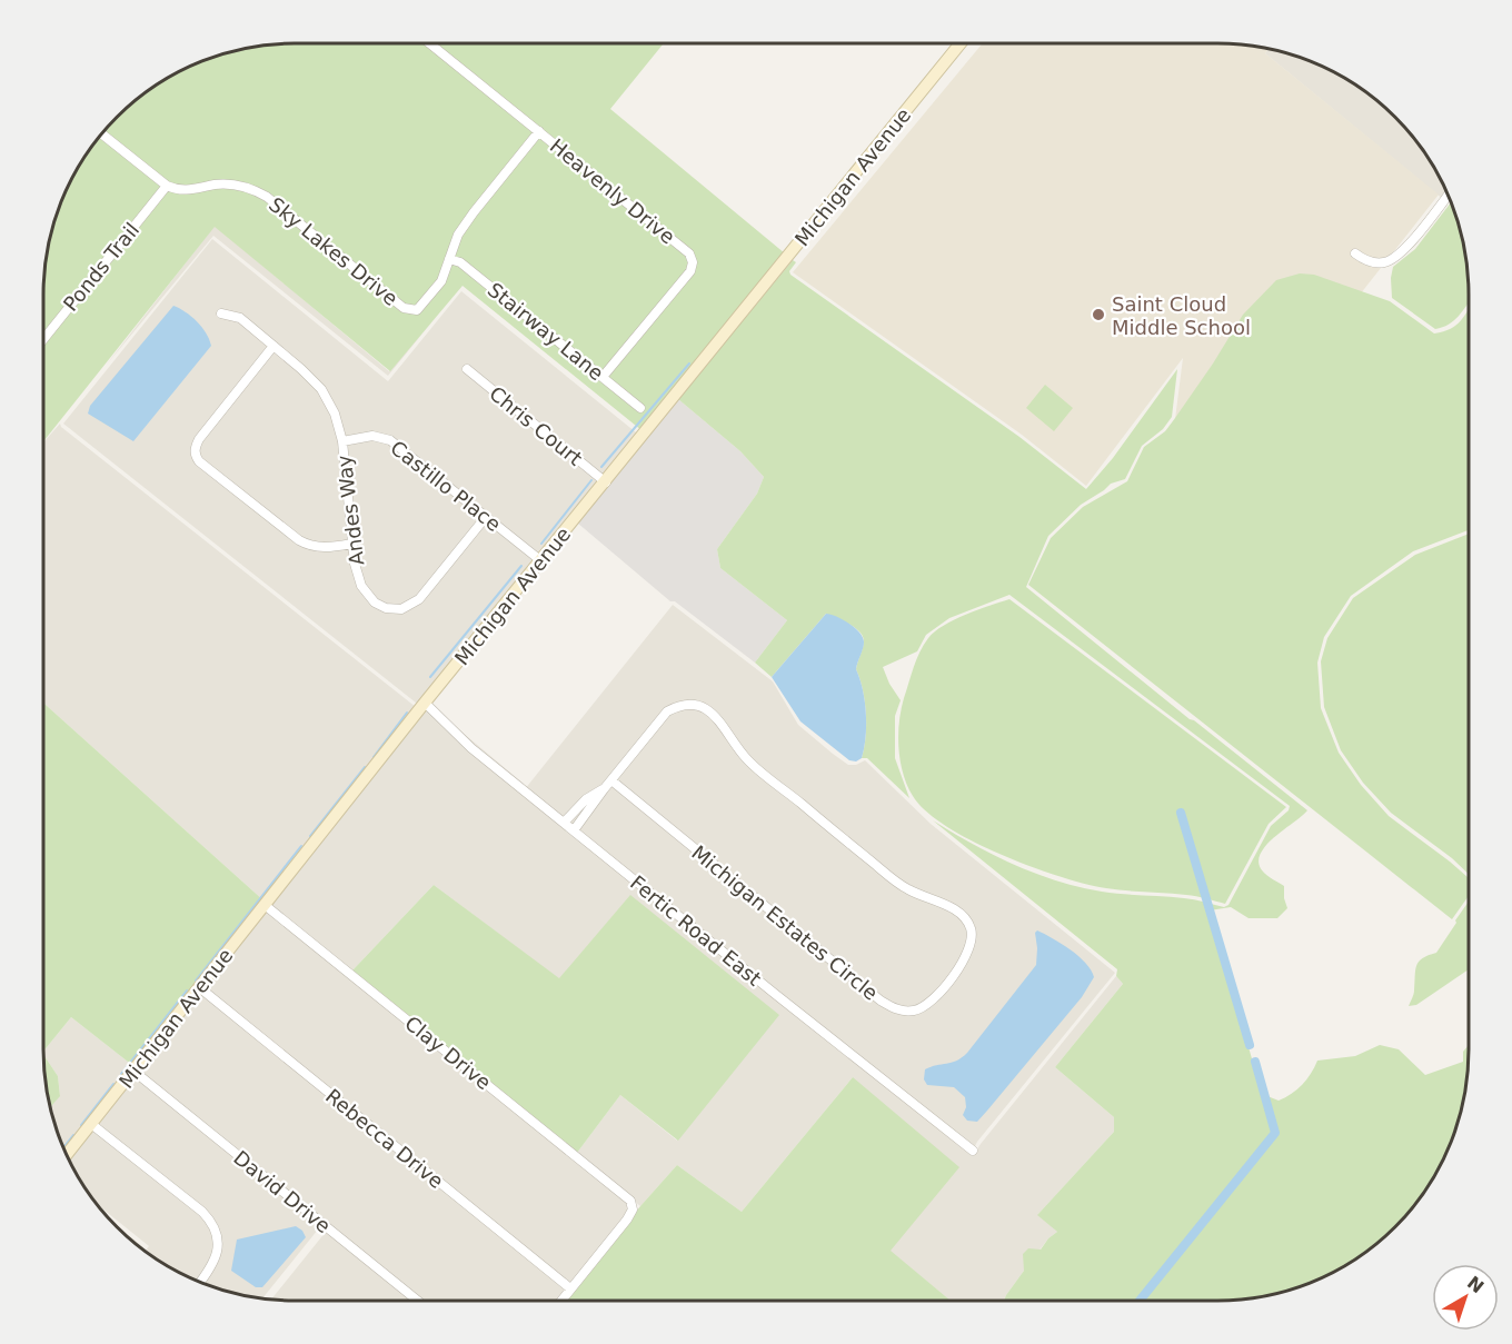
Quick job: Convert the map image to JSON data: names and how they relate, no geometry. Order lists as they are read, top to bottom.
{
  "streets": {
    "street": [
      "Michigan Avenue",
      "Heavenly Drive",
      "Sky Lakes Drive",
      "Ponds Trail",
      "Stairway Lane",
      "Chris Court",
      "Castillo Place",
      "Andes Way",
      "Michigan Estates Circle",
      "Fertic Road East",
      "Clay Drive",
      "Rebecca Drive",
      "David Drive"
    ]
  },
  "crossings": [
    ["Michigan Avenue", "Chris Court"],
    ["Michigan Avenue", "Castillo Place"],
    ["Michigan Avenue", "Fertic Road East"],
    ["Michigan Avenue", "Clay Drive"],
    ["Michigan Avenue", "Rebecca Drive"],
    ["Michigan Avenue", "David Drive"],
    ["Heavenly Drive", "Sky Lakes Drive"],
    ["Heavenly Drive", "Stairway Lane"],
    ["Sky Lakes Drive", "Ponds Trail"],
    ["Sky Lakes Drive", "Stairway Lane"],
    ["Castillo Place", "Andes Way"],
    ["Michigan Estates Circle", "Fertic Road East"],
    ["Clay Drive", "Rebecca Drive"]
  ],
  "places": ["Saint Cloud Middle School"],
  "north": "top right"
}
